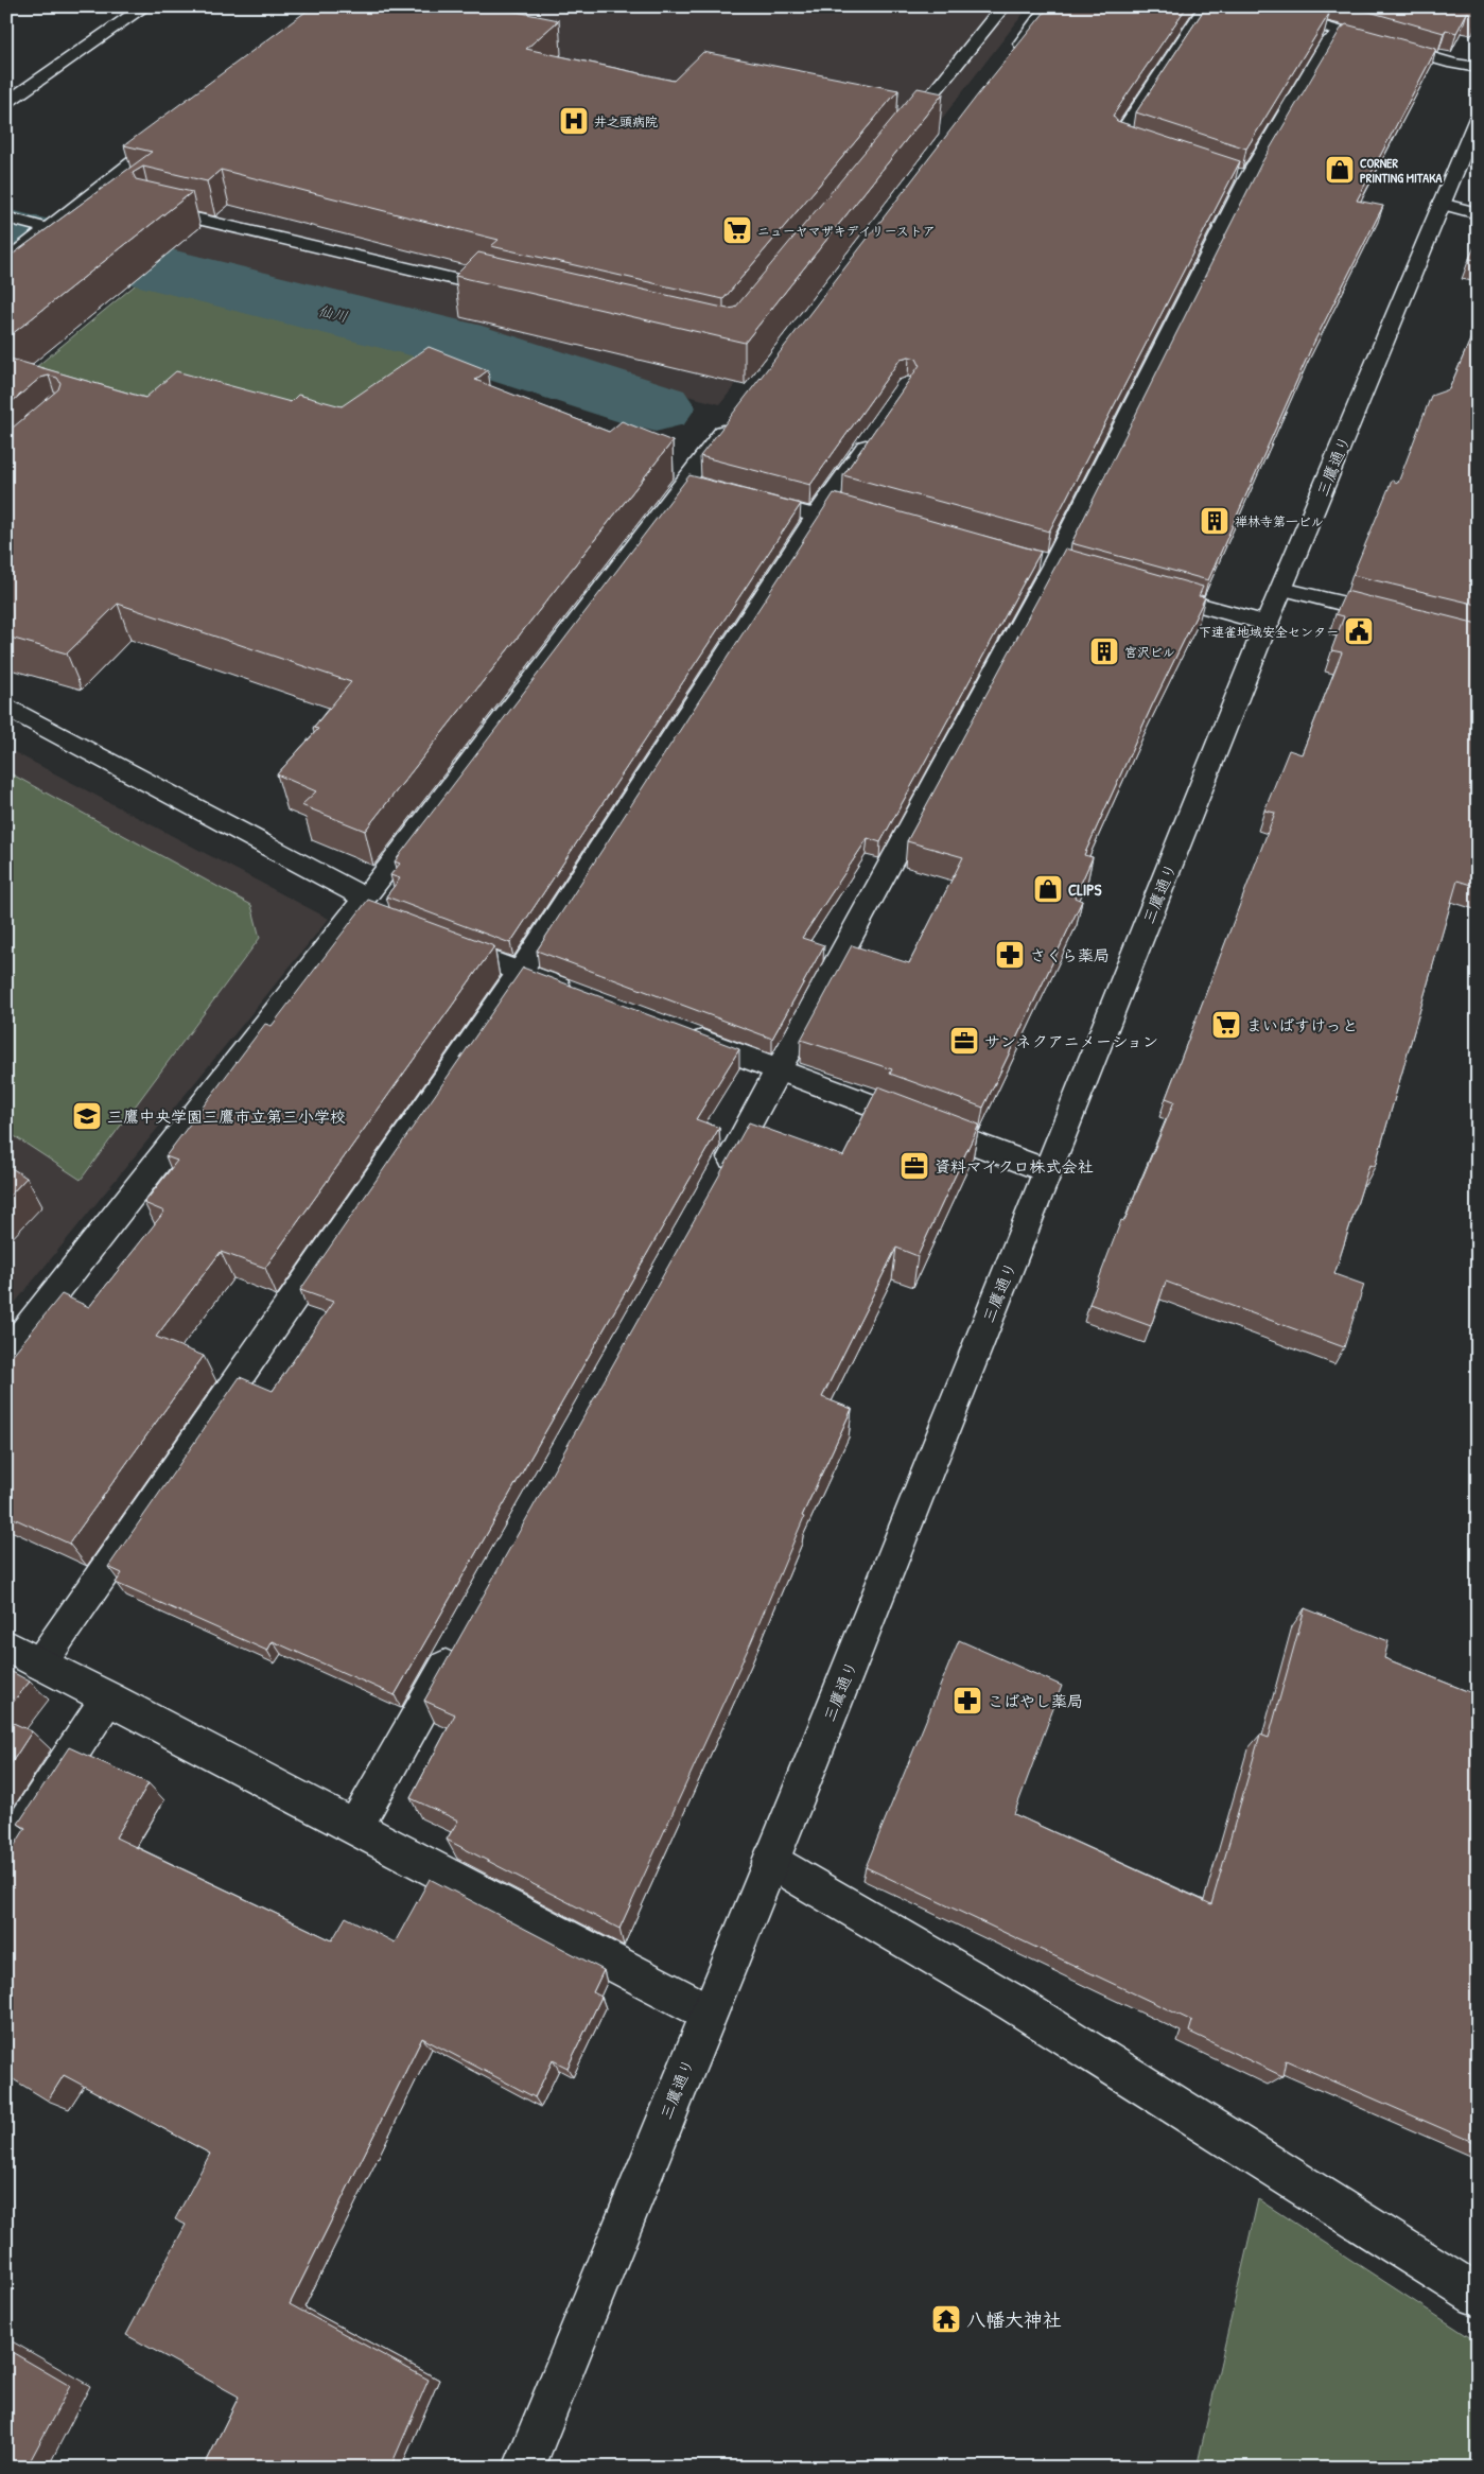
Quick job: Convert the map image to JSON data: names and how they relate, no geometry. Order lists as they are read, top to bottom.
{
  "streets": {
    "street": ["三鷹通り"]
  },
  "water": ["仙川"],
  "places": {
    "hospital": ["井之頭病院"],
    "shop": ["CORNER PRINTING MITAKA", "CLIPS"],
    "supermarket": ["ニューヤマザキデイリーストア", "まいばすけっと"],
    "building": ["禅林寺第一ビル", "宮沢ビル"],
    "public building": ["下連雀地域安全センター"],
    "pharmacy": ["さくら薬局", "こばやし薬局"],
    "office": ["サンネクアニメーション", "資料マイクロ株式会社"],
    "school or university": ["三鷹中央学園三鷹市立第三小学校"],
    "temple": ["八幡大神社"]
  }
}
